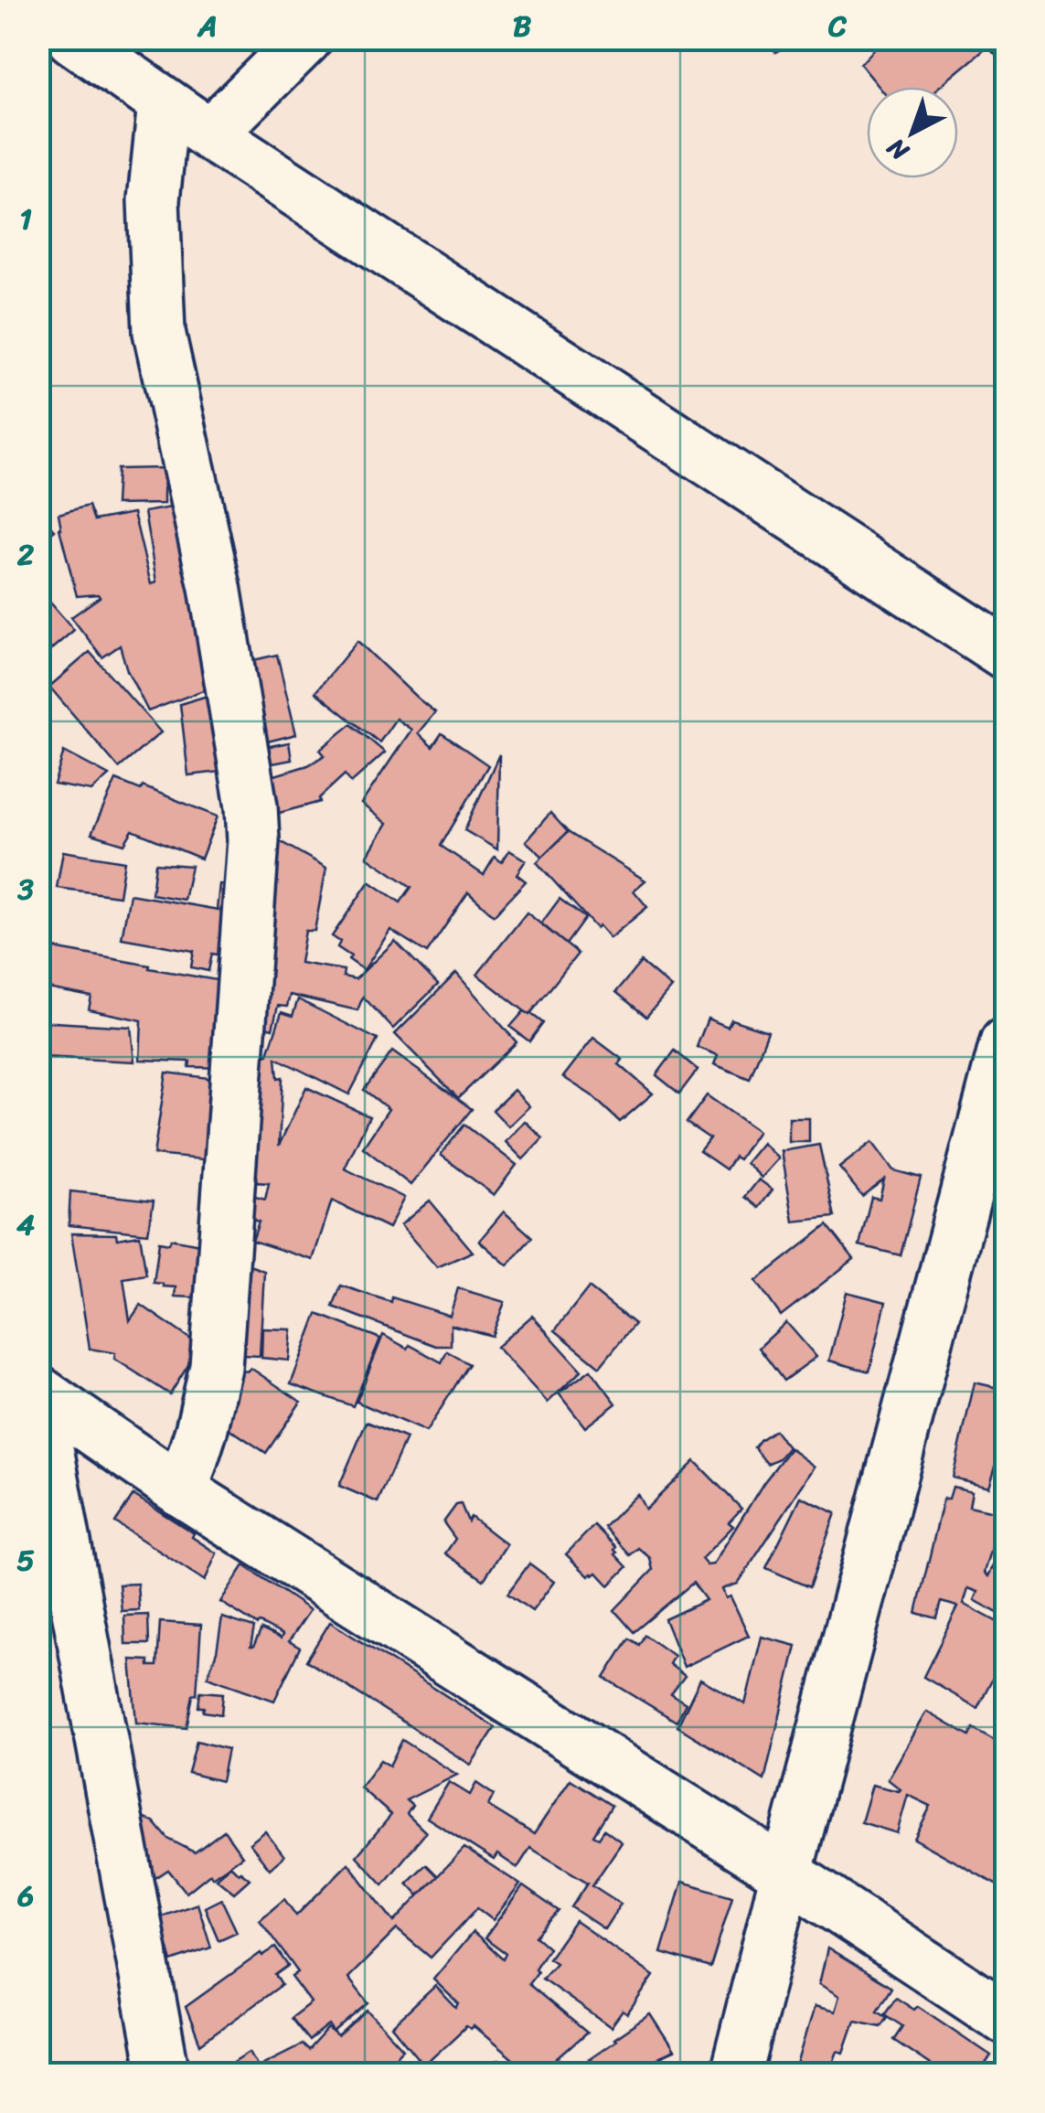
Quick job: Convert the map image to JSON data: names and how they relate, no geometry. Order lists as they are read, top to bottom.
{
  "north": "bottom left",
  "grid": {
    "columns": ["A", "B", "C"],
    "rows": [
      "1",
      "2",
      "3",
      "4",
      "5",
      "6"
    ]
  }
}
